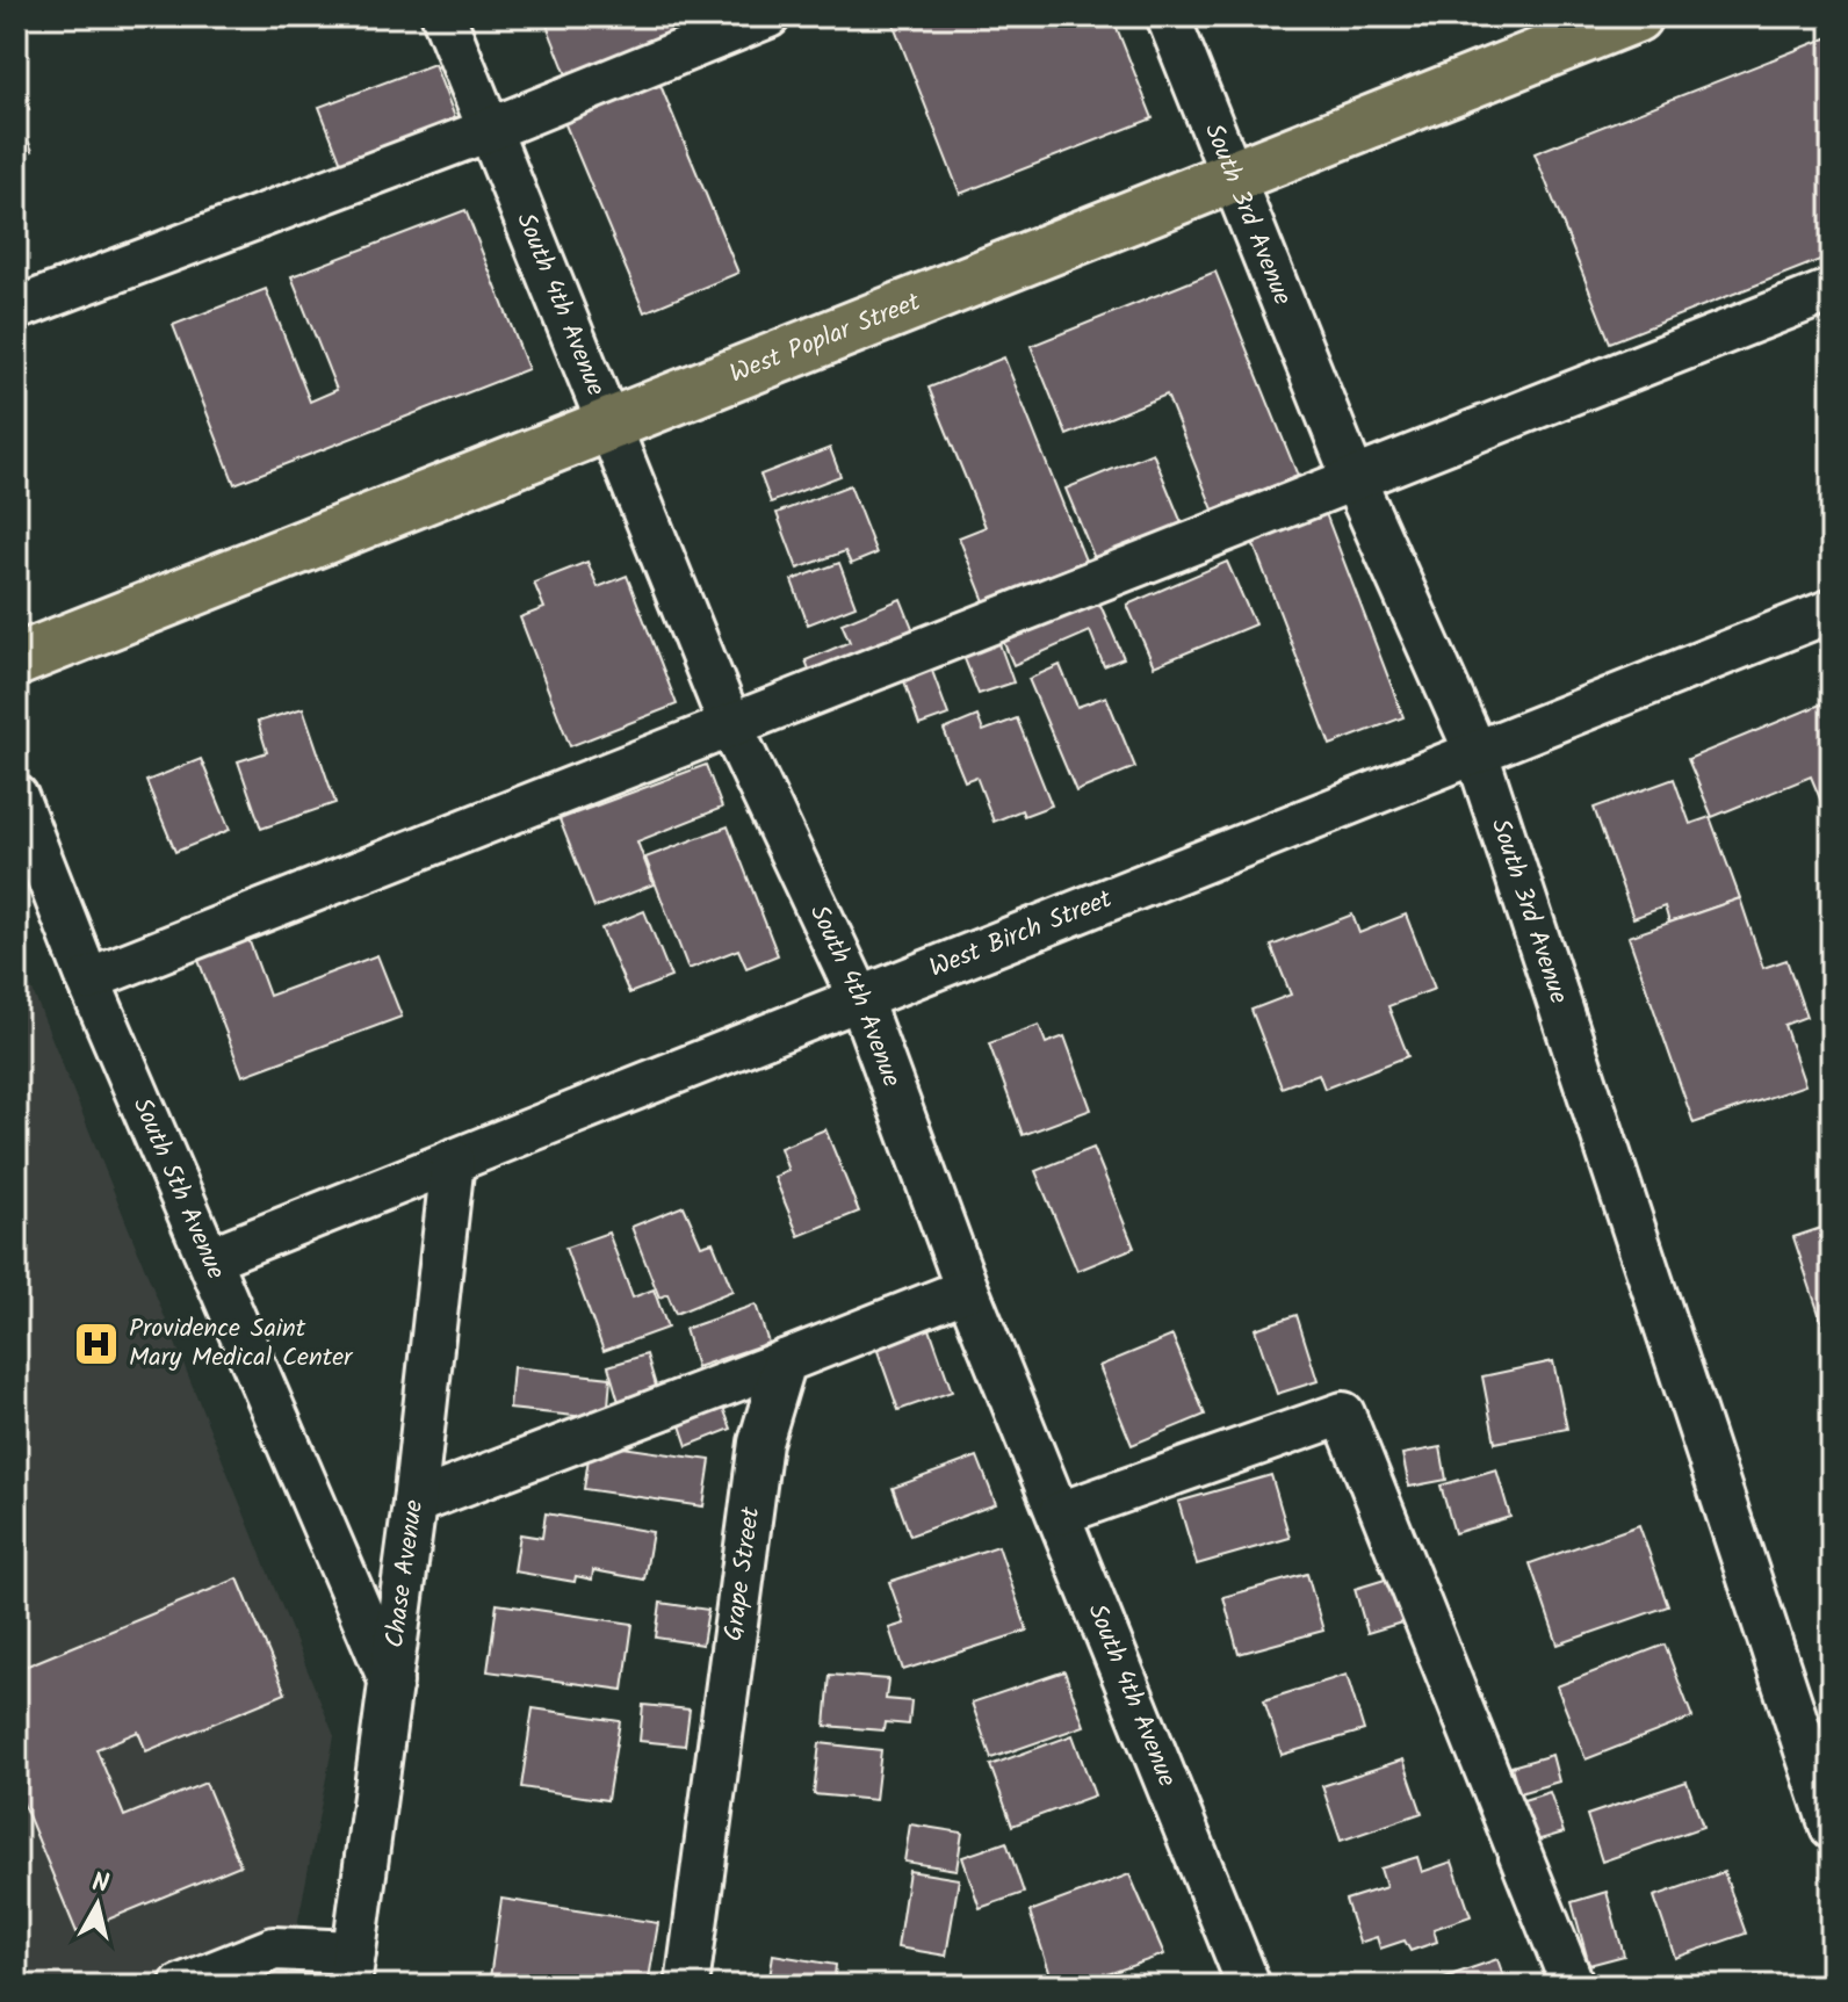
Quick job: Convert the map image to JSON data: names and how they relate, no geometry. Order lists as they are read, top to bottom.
{
  "streets": {
    "main road": ["West Poplar Street"],
    "street": [
      "South 3rd Avenue",
      "South 4th Avenue",
      "West Birch Street",
      "South 5th Avenue",
      "Chase Avenue",
      "Grape Street"
    ]
  },
  "crossings": [
    ["South 3rd Avenue", "West Poplar Street"],
    ["South 3rd Avenue", "West Birch Street"],
    ["South 4th Avenue", "West Poplar Street"],
    ["South 4th Avenue", "West Birch Street"],
    ["West Birch Street", "South 5th Avenue"],
    ["West Birch Street", "Chase Avenue"],
    ["South 5th Avenue", "Chase Avenue"]
  ],
  "places": {
    "hospital": ["Providence Saint Mary Medical Center"]
  },
  "north": "top"
}
